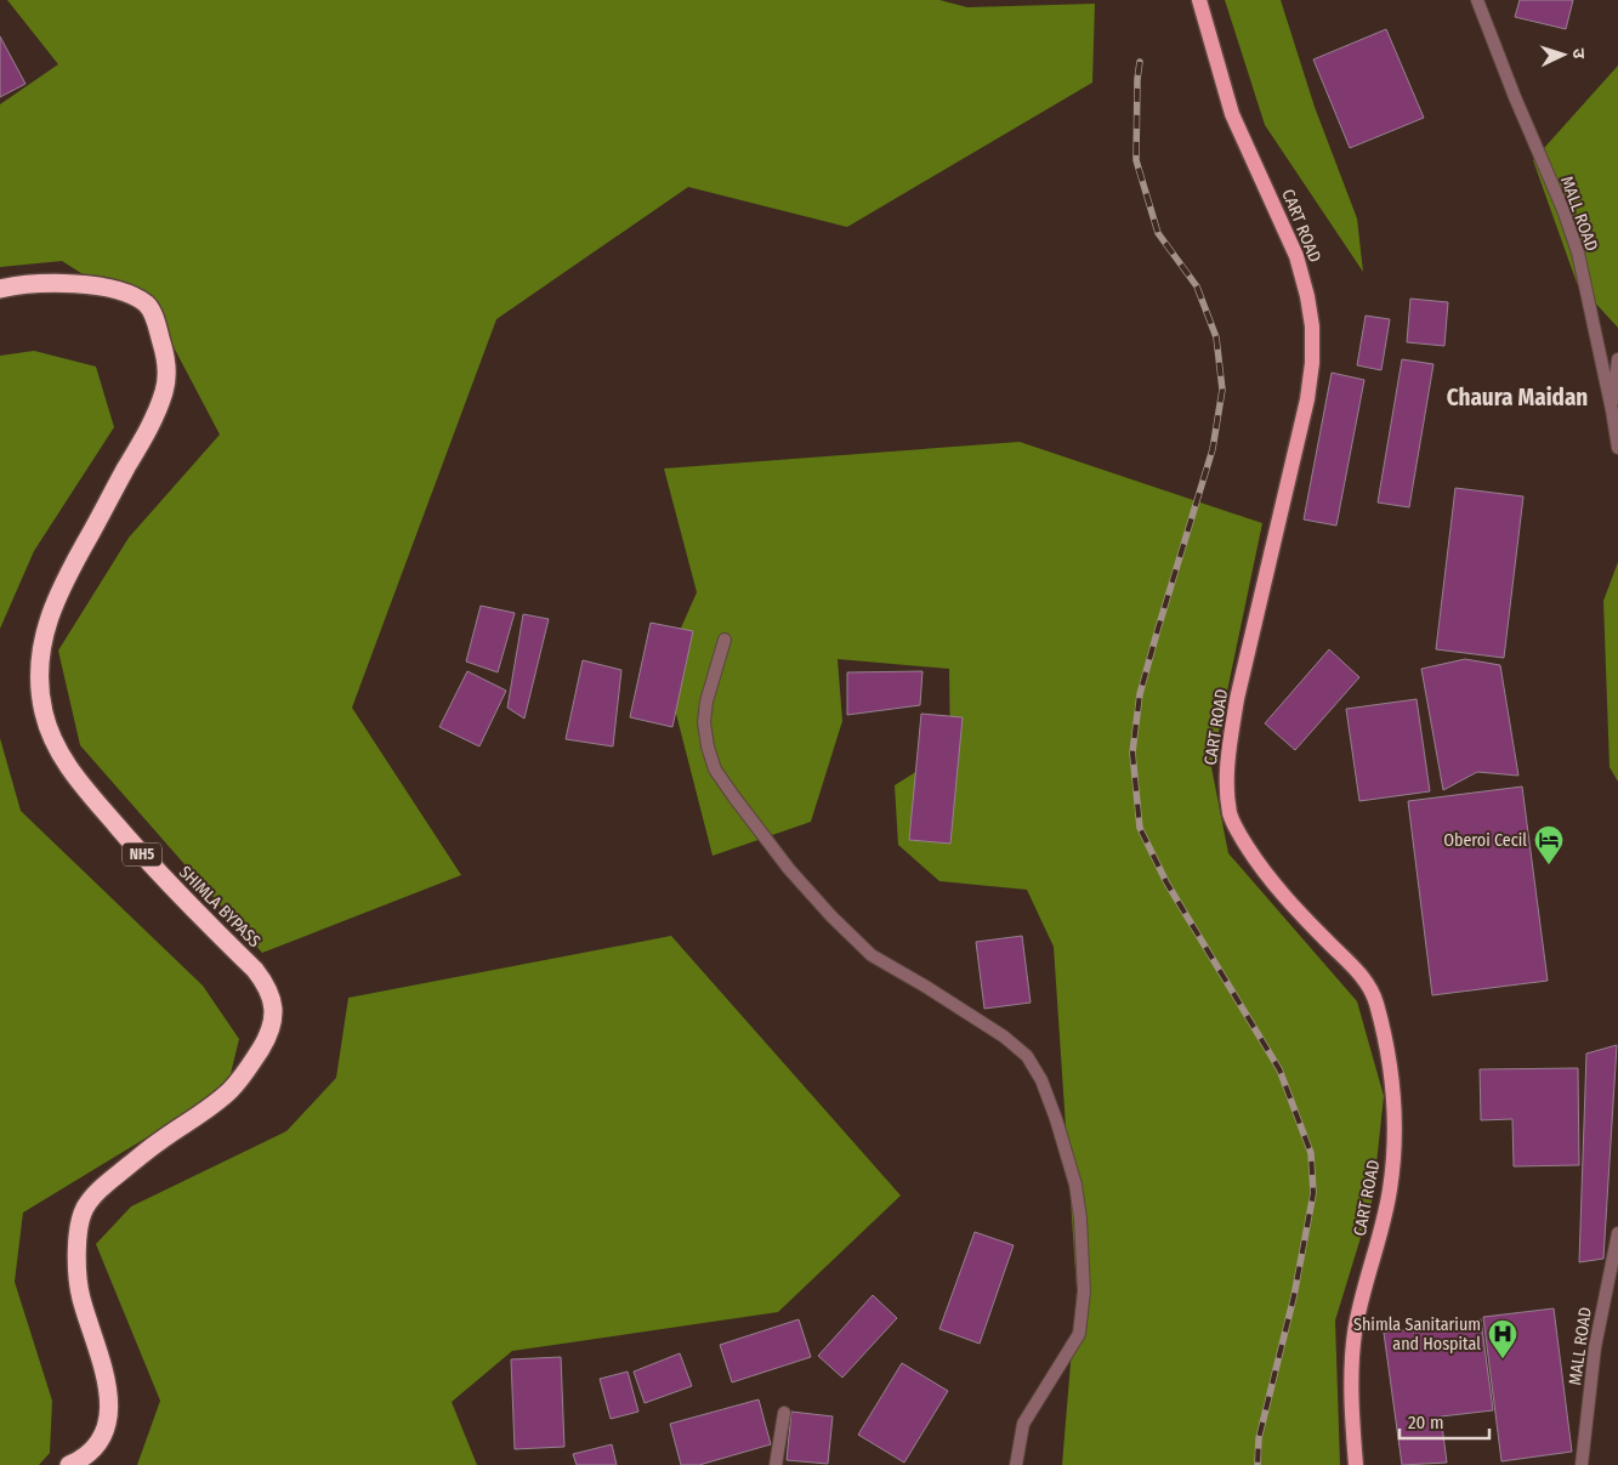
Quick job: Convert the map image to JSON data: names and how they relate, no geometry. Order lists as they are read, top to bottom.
{
  "streets": {
    "highway": ["NH5", "SHIMLA BYPASS"],
    "main road": ["CART ROAD"],
    "street": ["MALL ROAD"]
  },
  "districts": ["Chaura Maidan"],
  "places": {
    "hotel": ["Oberoi Cecil"],
    "hospital": ["Shimla Sanitarium and Hospital"]
  },
  "scale_bar": "20 m",
  "north": "right"
}
